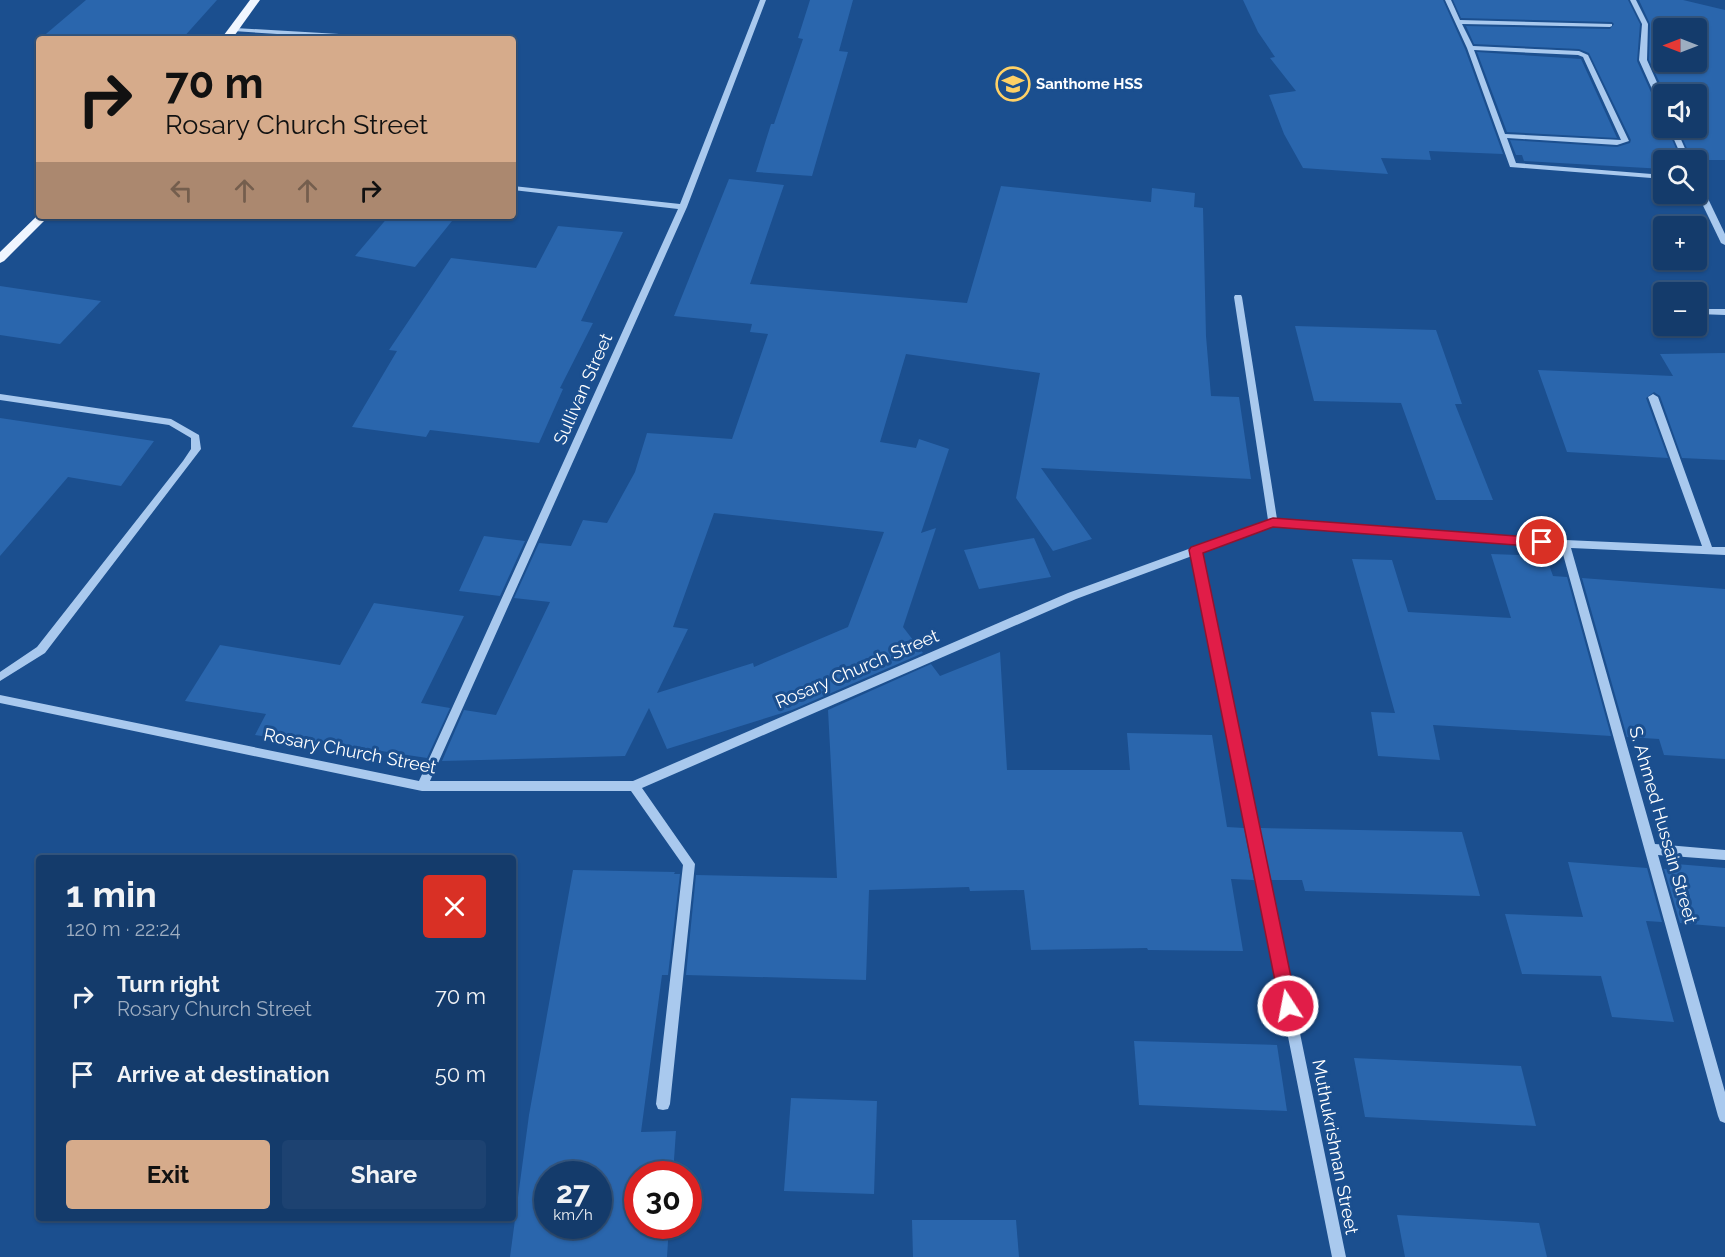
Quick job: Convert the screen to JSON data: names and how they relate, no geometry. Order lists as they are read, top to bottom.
{
  "streets": {
    "street": [
      "Sullivan Street",
      "Rosary Church Street",
      "S. Ahmed Hussain Street",
      "Muthukrishnan Street"
    ]
  },
  "crossings": [
    ["Sullivan Street", "Rosary Church Street"],
    ["Rosary Church Street", "S. Ahmed Hussain Street"],
    ["Rosary Church Street", "Muthukrishnan Street"]
  ],
  "places": {
    "school or university": ["Santhome HSS"]
  },
  "north": "left",
  "page": {
    "map_buttons": ["+", "−"],
    "turn": ["70 m", "Rosary Church Street"],
    "heading": ["1 min", "120 m · 22:24"],
    "list": [
      {
        "name": "Turn right",
        "note": "Rosary Church Street",
        "value": "70 m"
      },
      {
        "name": "Arrive at destination",
        "value": "50 m"
      }
    ],
    "buttons": ["Exit", "Share"],
    "speed": "27 km/h",
    "limit": "30"
  }
}
